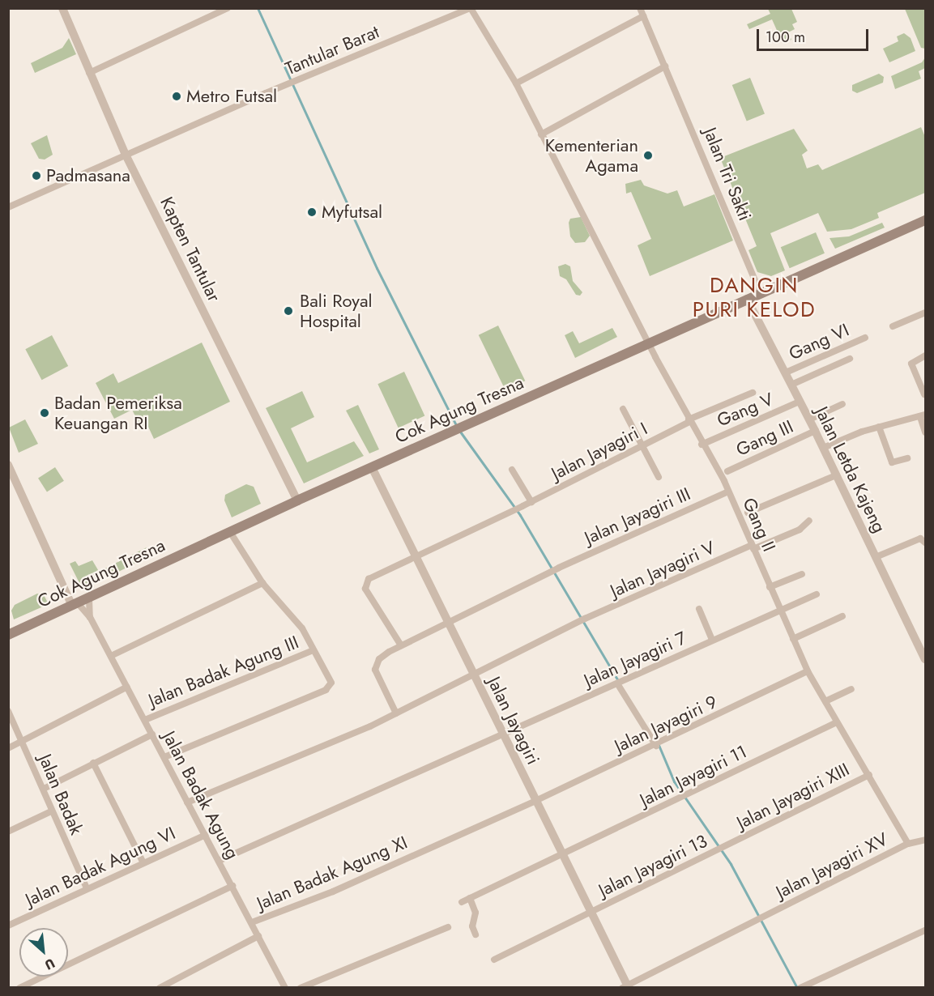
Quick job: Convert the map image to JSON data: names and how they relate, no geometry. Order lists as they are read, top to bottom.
{
  "streets": {
    "main road": ["Cok Agung Tresna"],
    "street": [
      "Tantular Barat",
      "Jalan Tri Sakti",
      "Kapten Tantular",
      "Gang VI",
      "Gang V",
      "Gang III",
      "Jalan Jayagiri I",
      "Jalan Letda Kajeng",
      "Jalan Jayagiri III",
      "Gang II",
      "Jalan Jayagiri V",
      "Jalan Jayagiri 7",
      "Jalan Badak Agung III",
      "Jalan Jayagiri",
      "Jalan Jayagiri 9",
      "Jalan Jayagiri 11",
      "Jalan Badak",
      "Jalan Badak Agung",
      "Jalan Jayagiri XIII",
      "Jalan Jayagiri 13",
      "Jalan Jayagiri XV",
      "Jalan Badak Agung VI",
      "Jalan Badak Agung XI"
    ]
  },
  "crossings": [
    ["Tantular Barat", "Kapten Tantular"],
    ["Tantular Barat", "Gang II"],
    ["Jalan Tri Sakti", "Cok Agung Tresna"],
    ["Kapten Tantular", "Cok Agung Tresna"],
    ["Gang VI", "Jalan Letda Kajeng"],
    ["Cok Agung Tresna", "Jalan Letda Kajeng"],
    ["Cok Agung Tresna", "Gang II"],
    ["Cok Agung Tresna", "Jalan Jayagiri"],
    ["Cok Agung Tresna", "Jalan Badak Agung"],
    ["Gang V", "Jalan Letda Kajeng"],
    ["Gang V", "Gang II"],
    ["Gang III", "Jalan Letda Kajeng"],
    ["Jalan Jayagiri I", "Jalan Jayagiri III"],
    ["Jalan Jayagiri I", "Gang II"],
    ["Jalan Jayagiri I", "Jalan Jayagiri"],
    ["Jalan Jayagiri III", "Gang II"],
    ["Jalan Jayagiri III", "Jalan Jayagiri V"],
    ["Jalan Jayagiri III", "Jalan Jayagiri"],
    ["Gang II", "Jalan Jayagiri V"],
    ["Gang II", "Jalan Jayagiri 7"],
    ["Gang II", "Jalan Jayagiri 9"],
    ["Gang II", "Jalan Jayagiri 11"],
    ["Gang II", "Jalan Jayagiri XIII"],
    ["Jalan Jayagiri V", "Jalan Jayagiri"],
    ["Jalan Jayagiri V", "Jalan Badak Agung"],
    ["Jalan Jayagiri 7", "Jalan Jayagiri"],
    ["Jalan Jayagiri 7", "Jalan Badak Agung"],
    ["Jalan Badak Agung III", "Jalan Badak Agung"],
    ["Jalan Jayagiri", "Jalan Jayagiri 9"],
    ["Jalan Jayagiri", "Jalan Jayagiri 11"],
    ["Jalan Jayagiri", "Jalan Jayagiri 13"],
    ["Jalan Jayagiri", "Jalan Jayagiri XV"],
    ["Jalan Jayagiri 9", "Jalan Badak Agung XI"],
    ["Jalan Jayagiri 11", "Jalan Jayagiri XIII"],
    ["Jalan Badak", "Jalan Badak Agung VI"],
    ["Jalan Badak Agung", "Jalan Badak Agung VI"],
    ["Jalan Badak Agung", "Jalan Badak Agung XI"],
    ["Jalan Jayagiri XIII", "Jalan Jayagiri 13"]
  ],
  "districts": ["DANGIN PURI KELOD"],
  "places": [
    "Metro Futsal",
    "Kementerian Agama",
    "Padmasana",
    "Myfutsal",
    "Bali Royal Hospital",
    "Badan Pemeriksa Keuangan RI"
  ],
  "scale_bar": "100 m",
  "north": "bottom right"
}
